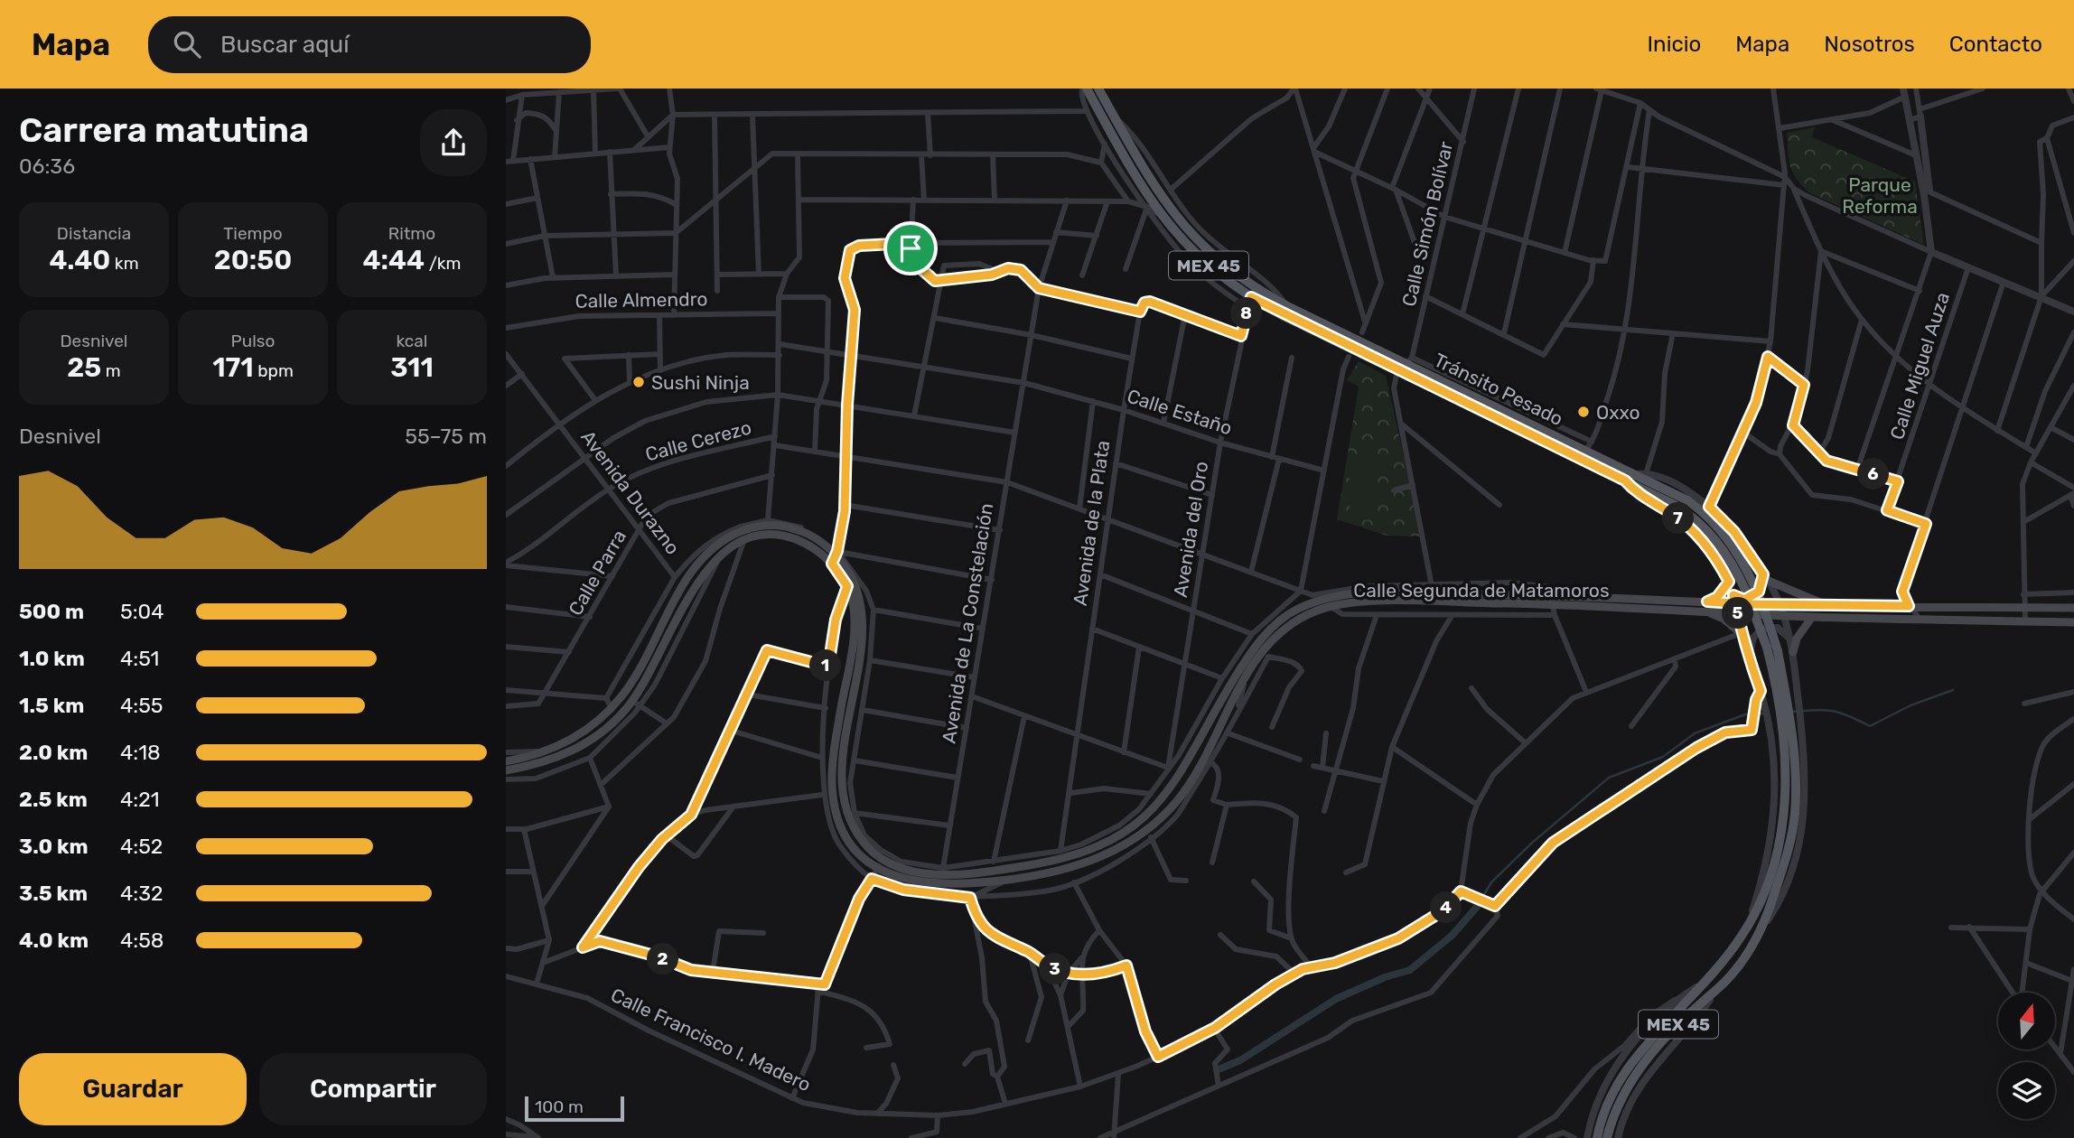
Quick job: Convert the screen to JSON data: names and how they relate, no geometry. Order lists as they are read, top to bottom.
{
  "streets": {
    "main road": ["MEX 45", "Tránsito Pesado", "Calle Segunda de Matamoros"],
    "street": [
      "Calle Simón Bolívar",
      "Calle Almendro",
      "Calle Miguel Auza",
      "Calle Estaño",
      "Calle Cerezo",
      "Avenida Durazno",
      "Avenida de la Plata",
      "Avenida del Oro",
      "Calle Parra",
      "Avenida de La Constelación",
      "Calle Francisco I. Madero"
    ]
  },
  "crossings": [
    ["Calle Simón Bolívar", "MEX 45"],
    ["Calle Simón Bolívar", "Tránsito Pesado"],
    ["MEX 45", "Tránsito Pesado"],
    ["MEX 45", "Avenida del Oro"],
    ["Calle Estaño", "Avenida de la Plata"],
    ["Calle Estaño", "Avenida del Oro"],
    ["Calle Estaño", "Avenida de La Constelación"],
    ["Calle Cerezo", "Avenida Durazno"],
    ["Avenida Durazno", "Calle Parra"]
  ],
  "parks": ["Parque Reforma"],
  "places": ["Sushi Ninja", "Oxxo"],
  "scale_bar": "100 m",
  "north": "top",
  "page": {
    "header": "Mapa",
    "search": "Buscar aquí",
    "nav": [
      "Inicio",
      "Mapa",
      "Nosotros",
      "Contacto"
    ],
    "heading": ["Carrera matutina", "06:36"],
    "stats": [
      ["Distancia", "4.40 km"],
      ["Tiempo", "20:50"],
      ["Ritmo", "4:44 /km"],
      ["Desnivel", "25 m"],
      ["Pulso", "171 bpm"],
      ["kcal", "311"]
    ],
    "pins": [
      "8",
      "6",
      "7",
      "5",
      "1",
      "4",
      "2",
      "3"
    ],
    "chart": ["Desnivel", "55–75 m"],
    "list": [
      {
        "name": "500 m",
        "note": "5:04"
      },
      {
        "name": "1.0 km",
        "note": "4:51"
      },
      {
        "name": "1.5 km",
        "note": "4:55"
      },
      {
        "name": "2.0 km",
        "note": "4:18"
      },
      {
        "name": "2.5 km",
        "note": "4:21"
      },
      {
        "name": "3.0 km",
        "note": "4:52"
      },
      {
        "name": "3.5 km",
        "note": "4:32"
      },
      {
        "name": "4.0 km",
        "note": "4:58"
      }
    ],
    "buttons": ["Guardar", "Compartir"],
    "scale": "100 m"
  }
}
